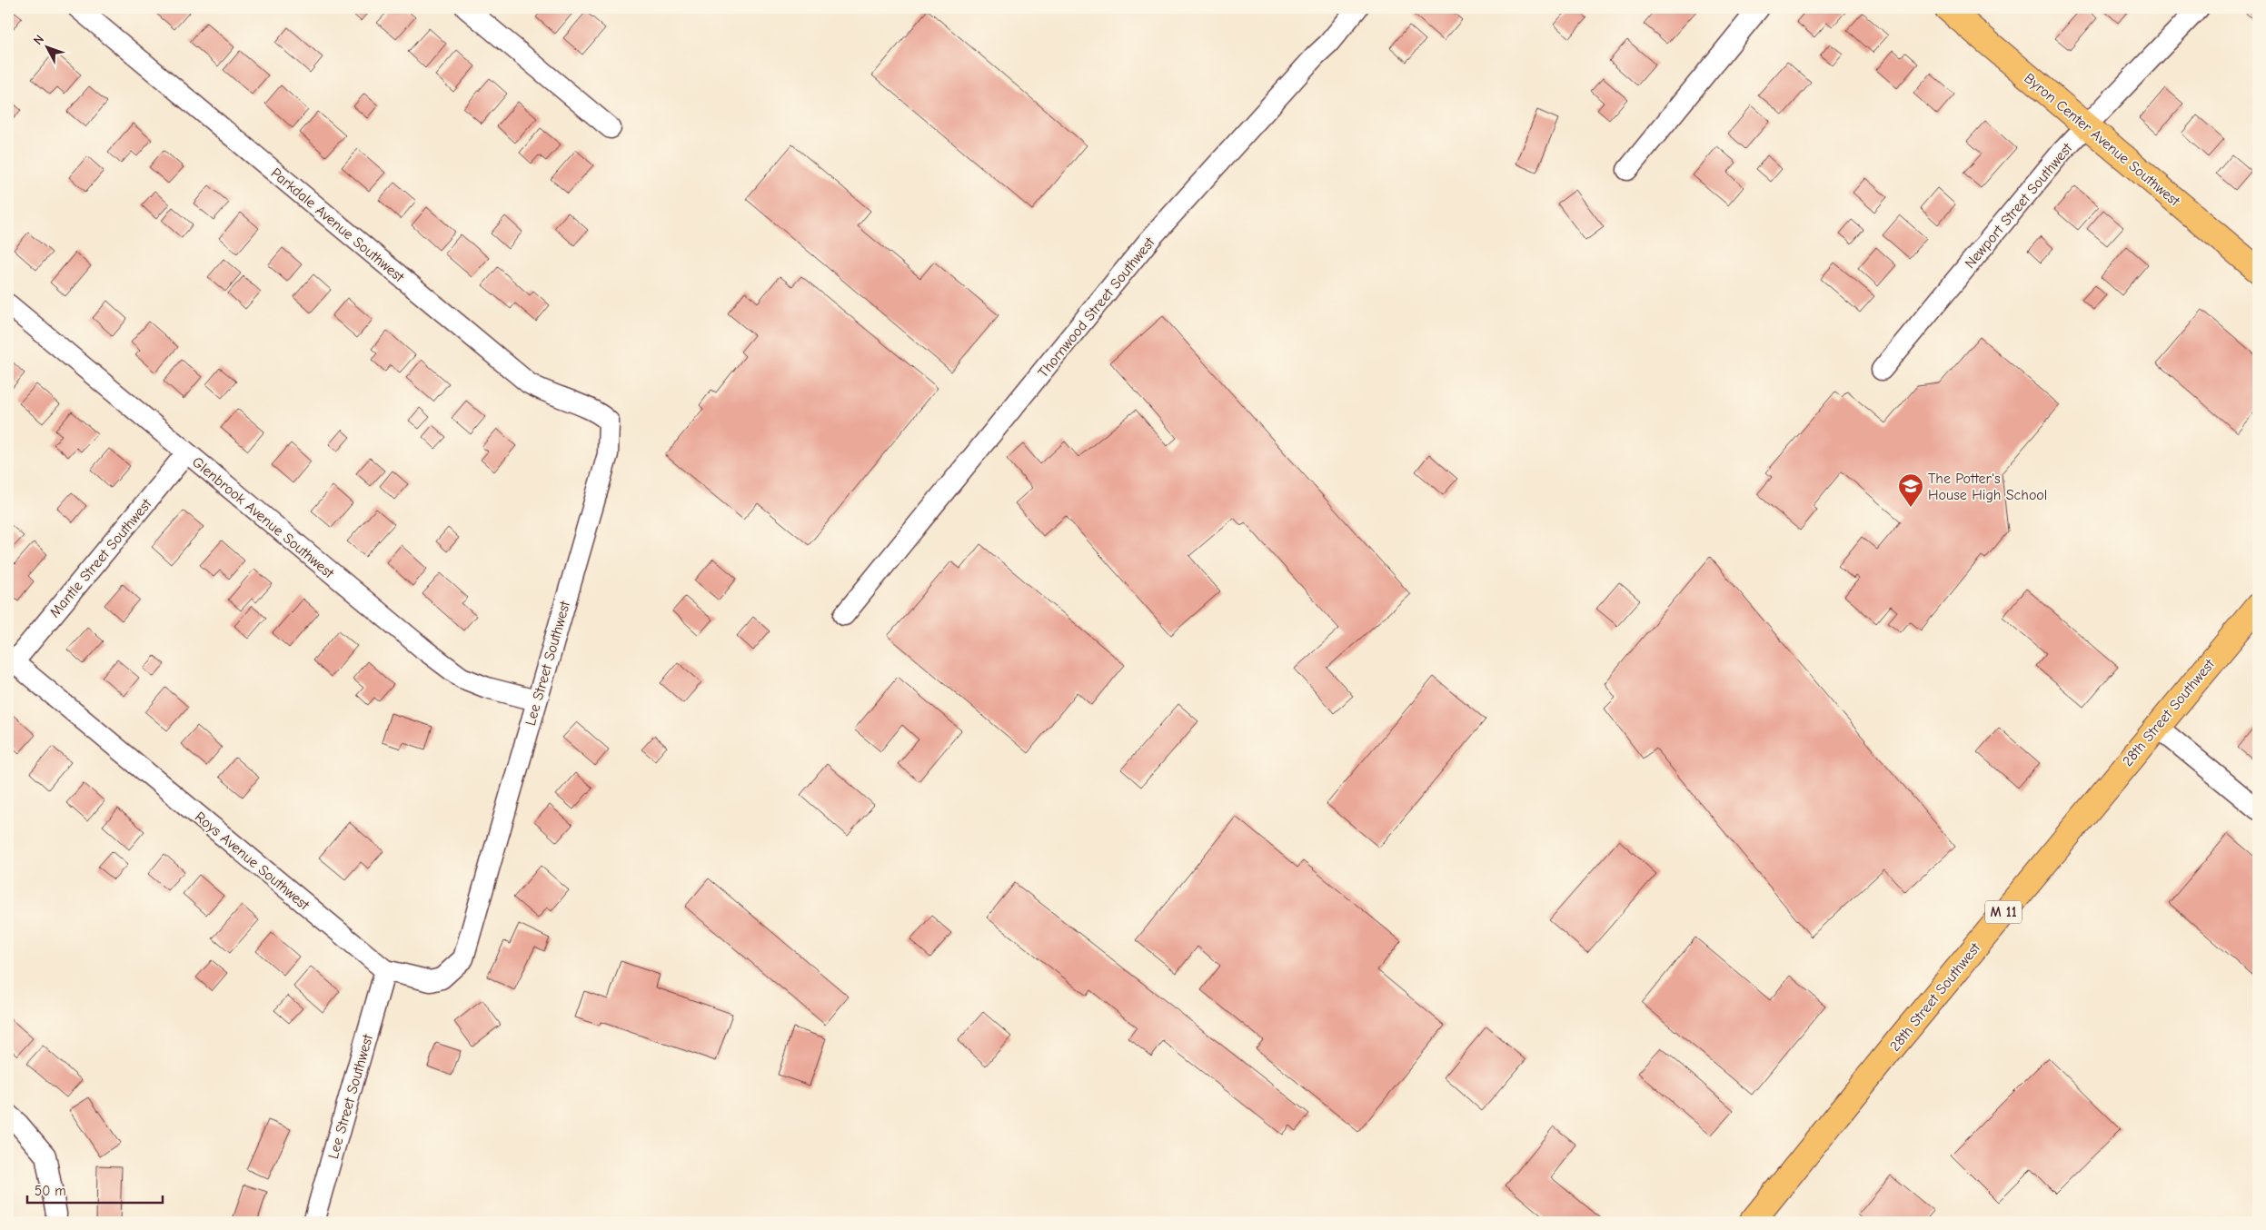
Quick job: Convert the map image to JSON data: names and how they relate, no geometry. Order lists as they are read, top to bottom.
{
  "streets": {
    "main road": ["Byron Center Avenue Southwest", "28th Street Southwest", "M 11"],
    "street": [
      "Newport Street Southwest",
      "Parkdale Avenue Southwest",
      "Thornwood Street Southwest",
      "Glenbrook Avenue Southwest",
      "Mantle Street Southwest",
      "Lee Street Southwest",
      "Roys Avenue Southwest"
    ]
  },
  "crossings": [
    ["Byron Center Avenue Southwest", "Newport Street Southwest"],
    ["Parkdale Avenue Southwest", "Lee Street Southwest"],
    ["Glenbrook Avenue Southwest", "Mantle Street Southwest"],
    ["Glenbrook Avenue Southwest", "Lee Street Southwest"],
    ["Mantle Street Southwest", "Roys Avenue Southwest"],
    ["Lee Street Southwest", "Roys Avenue Southwest"]
  ],
  "places": {
    "school or university": ["The Potter's House High School"]
  },
  "scale_bar": "50 m",
  "north": "top left"
}
